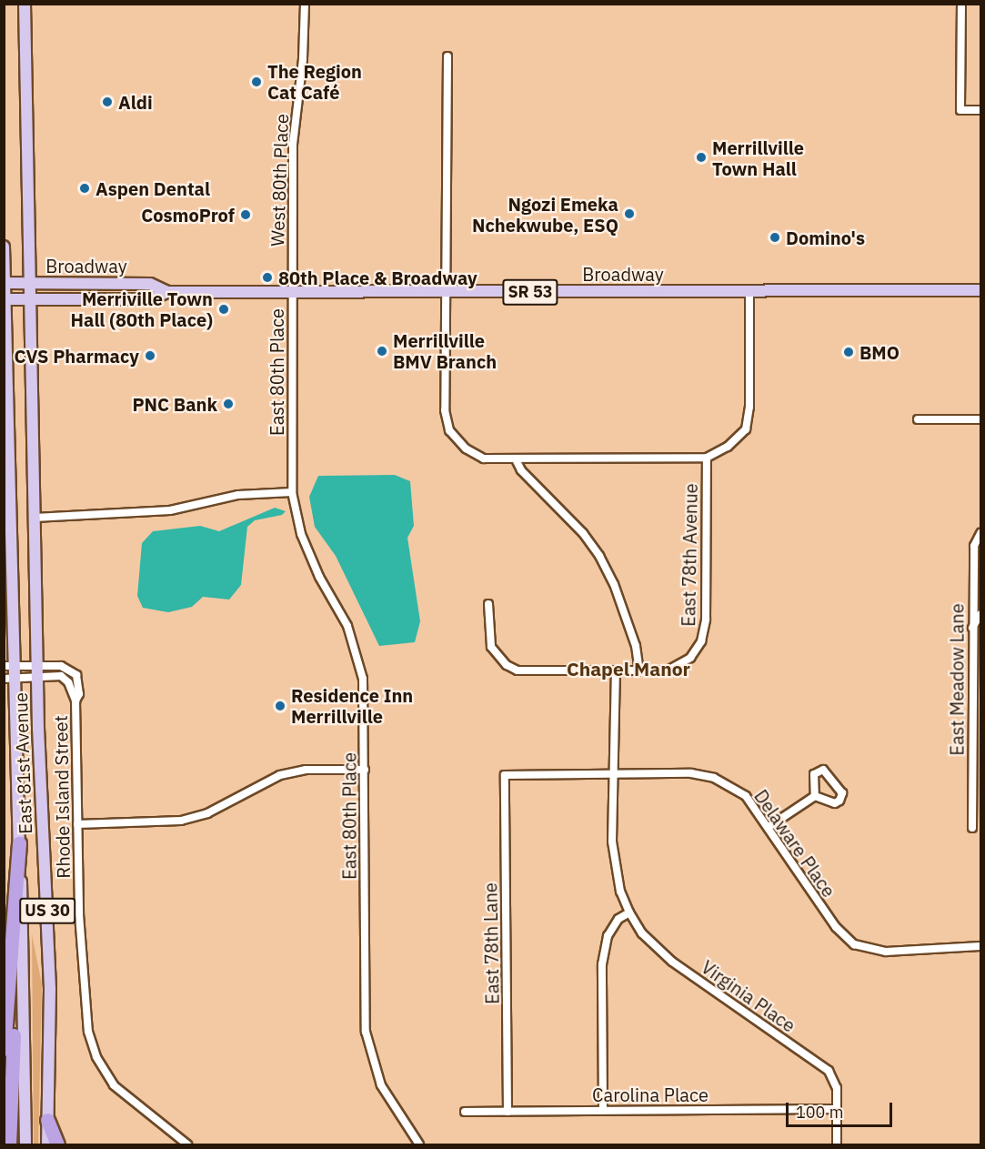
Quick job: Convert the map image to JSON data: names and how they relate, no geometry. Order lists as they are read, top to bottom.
{
  "streets": {
    "main road": [
      "Broadway",
      "SR 53",
      "East 81st Avenue",
      "US 30"
    ],
    "street": [
      "West 80th Place",
      "East 80th Place",
      "East 78th Avenue",
      "East Meadow Lane",
      "Rhode Island Street",
      "Delaware Place",
      "East 78th Lane",
      "Virginia Place",
      "Carolina Place"
    ]
  },
  "crossings": [
    ["West 80th Place", "Broadway"],
    ["West 80th Place", "East 80th Place"],
    ["Broadway", "East 80th Place"],
    ["Broadway", "East 78th Avenue"],
    ["Broadway", "East 81st Avenue"],
    ["Broadway", "US 30"],
    ["East 81st Avenue", "Rhode Island Street"],
    ["East 81st Avenue", "US 30"],
    ["Delaware Place", "East 78th Lane"],
    ["Delaware Place", "Virginia Place"],
    ["East 78th Lane", "Carolina Place"],
    ["Virginia Place", "Carolina Place"]
  ],
  "districts": ["Chapel Manor"],
  "places": [
    "The Region Cat Café",
    "Aldi",
    "Merrillville Town Hall",
    "Aspen Dental",
    "Ngozi Emeka Nchekwube, ESQ",
    "CosmoProf",
    "Domino's",
    "80th Place & Broadway",
    "Merriville Town Hall (80th Place)",
    "Merrillville BMV Branch",
    "BMO",
    "CVS Pharmacy",
    "PNC Bank",
    "Residence Inn Merrillville"
  ],
  "scale_bar": "100 m"
}
